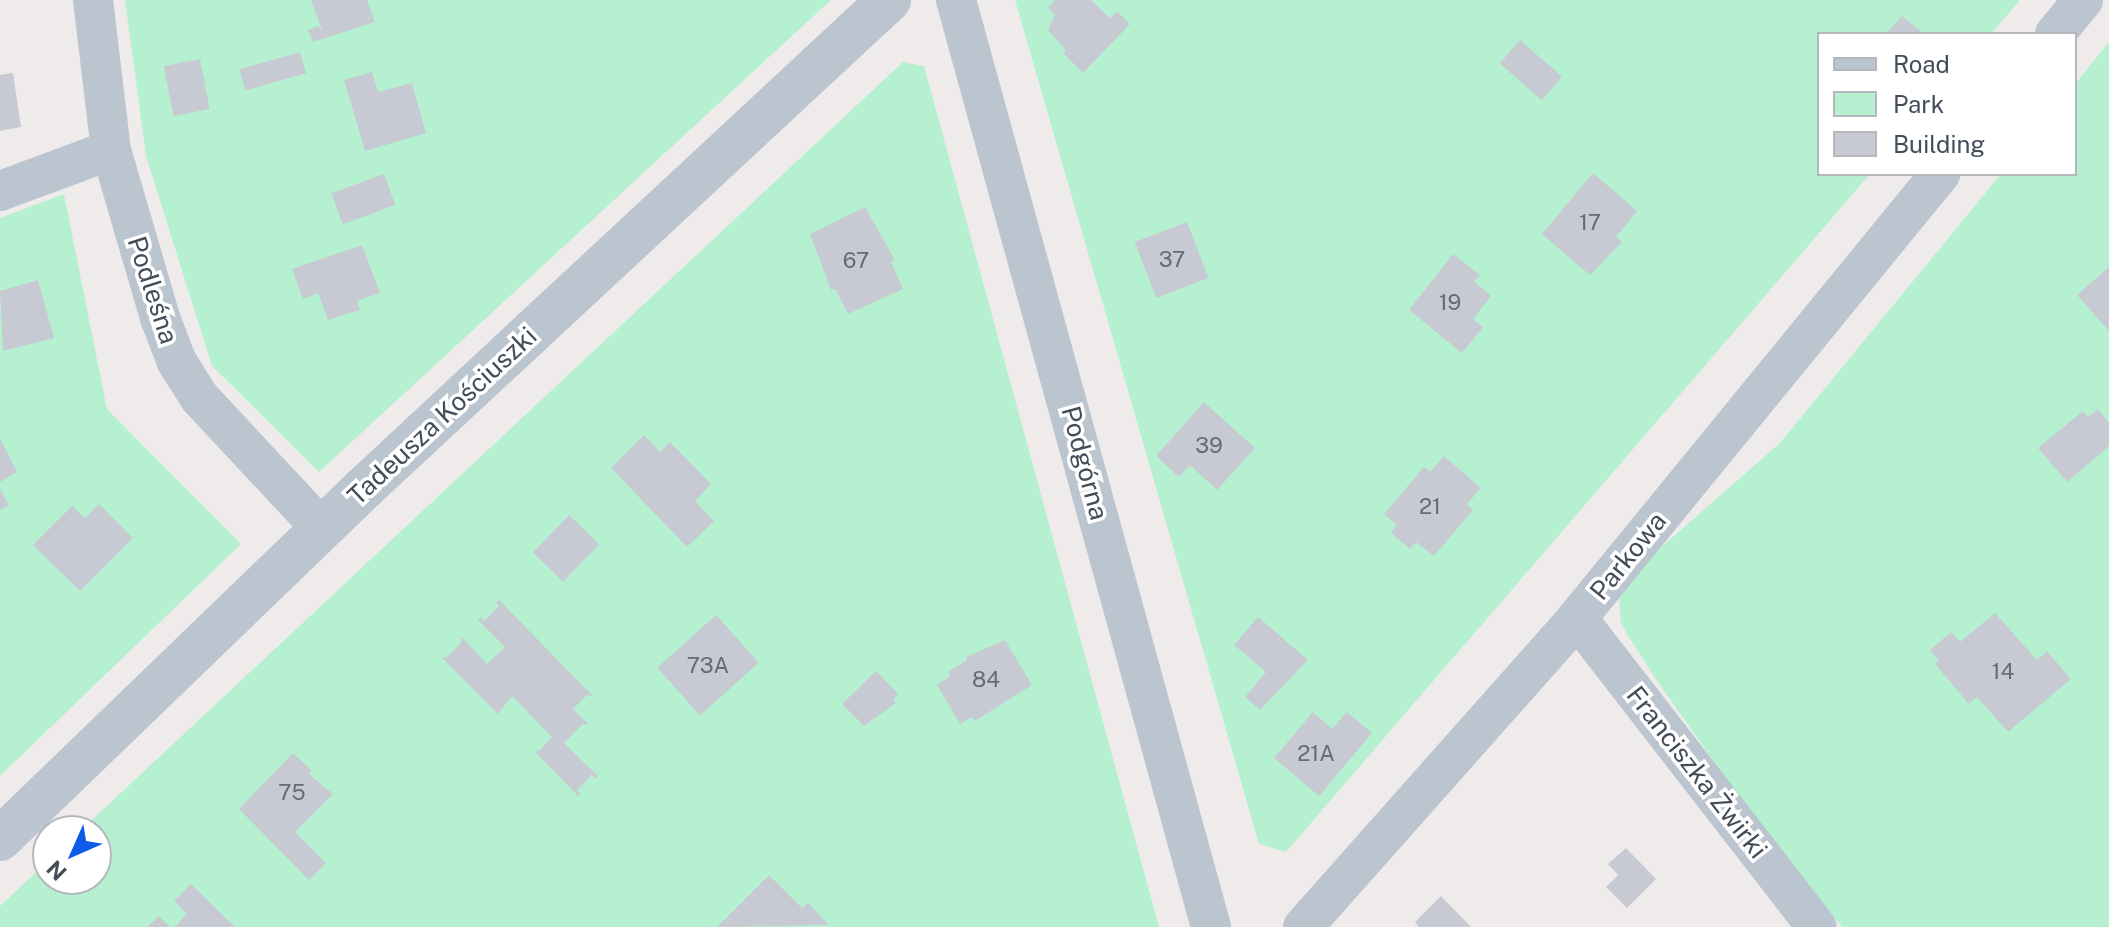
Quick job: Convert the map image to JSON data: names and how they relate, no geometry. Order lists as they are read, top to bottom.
{
  "streets": {
    "street": [
      "Podleśna",
      "Tadeusza Kościuszki",
      "Podgórna",
      "Parkowa",
      "Franciszka Żwirki"
    ]
  },
  "crossings": [
    ["Podleśna", "Tadeusza Kościuszki"],
    ["Parkowa", "Franciszka Żwirki"]
  ],
  "house_numbers": [
    "17",
    "37",
    "67",
    "19",
    "39",
    "21",
    "73A",
    "14",
    "84",
    "21A",
    "75"
  ],
  "legend": ["Road", "Park", "Building"],
  "north": "bottom left"
}
